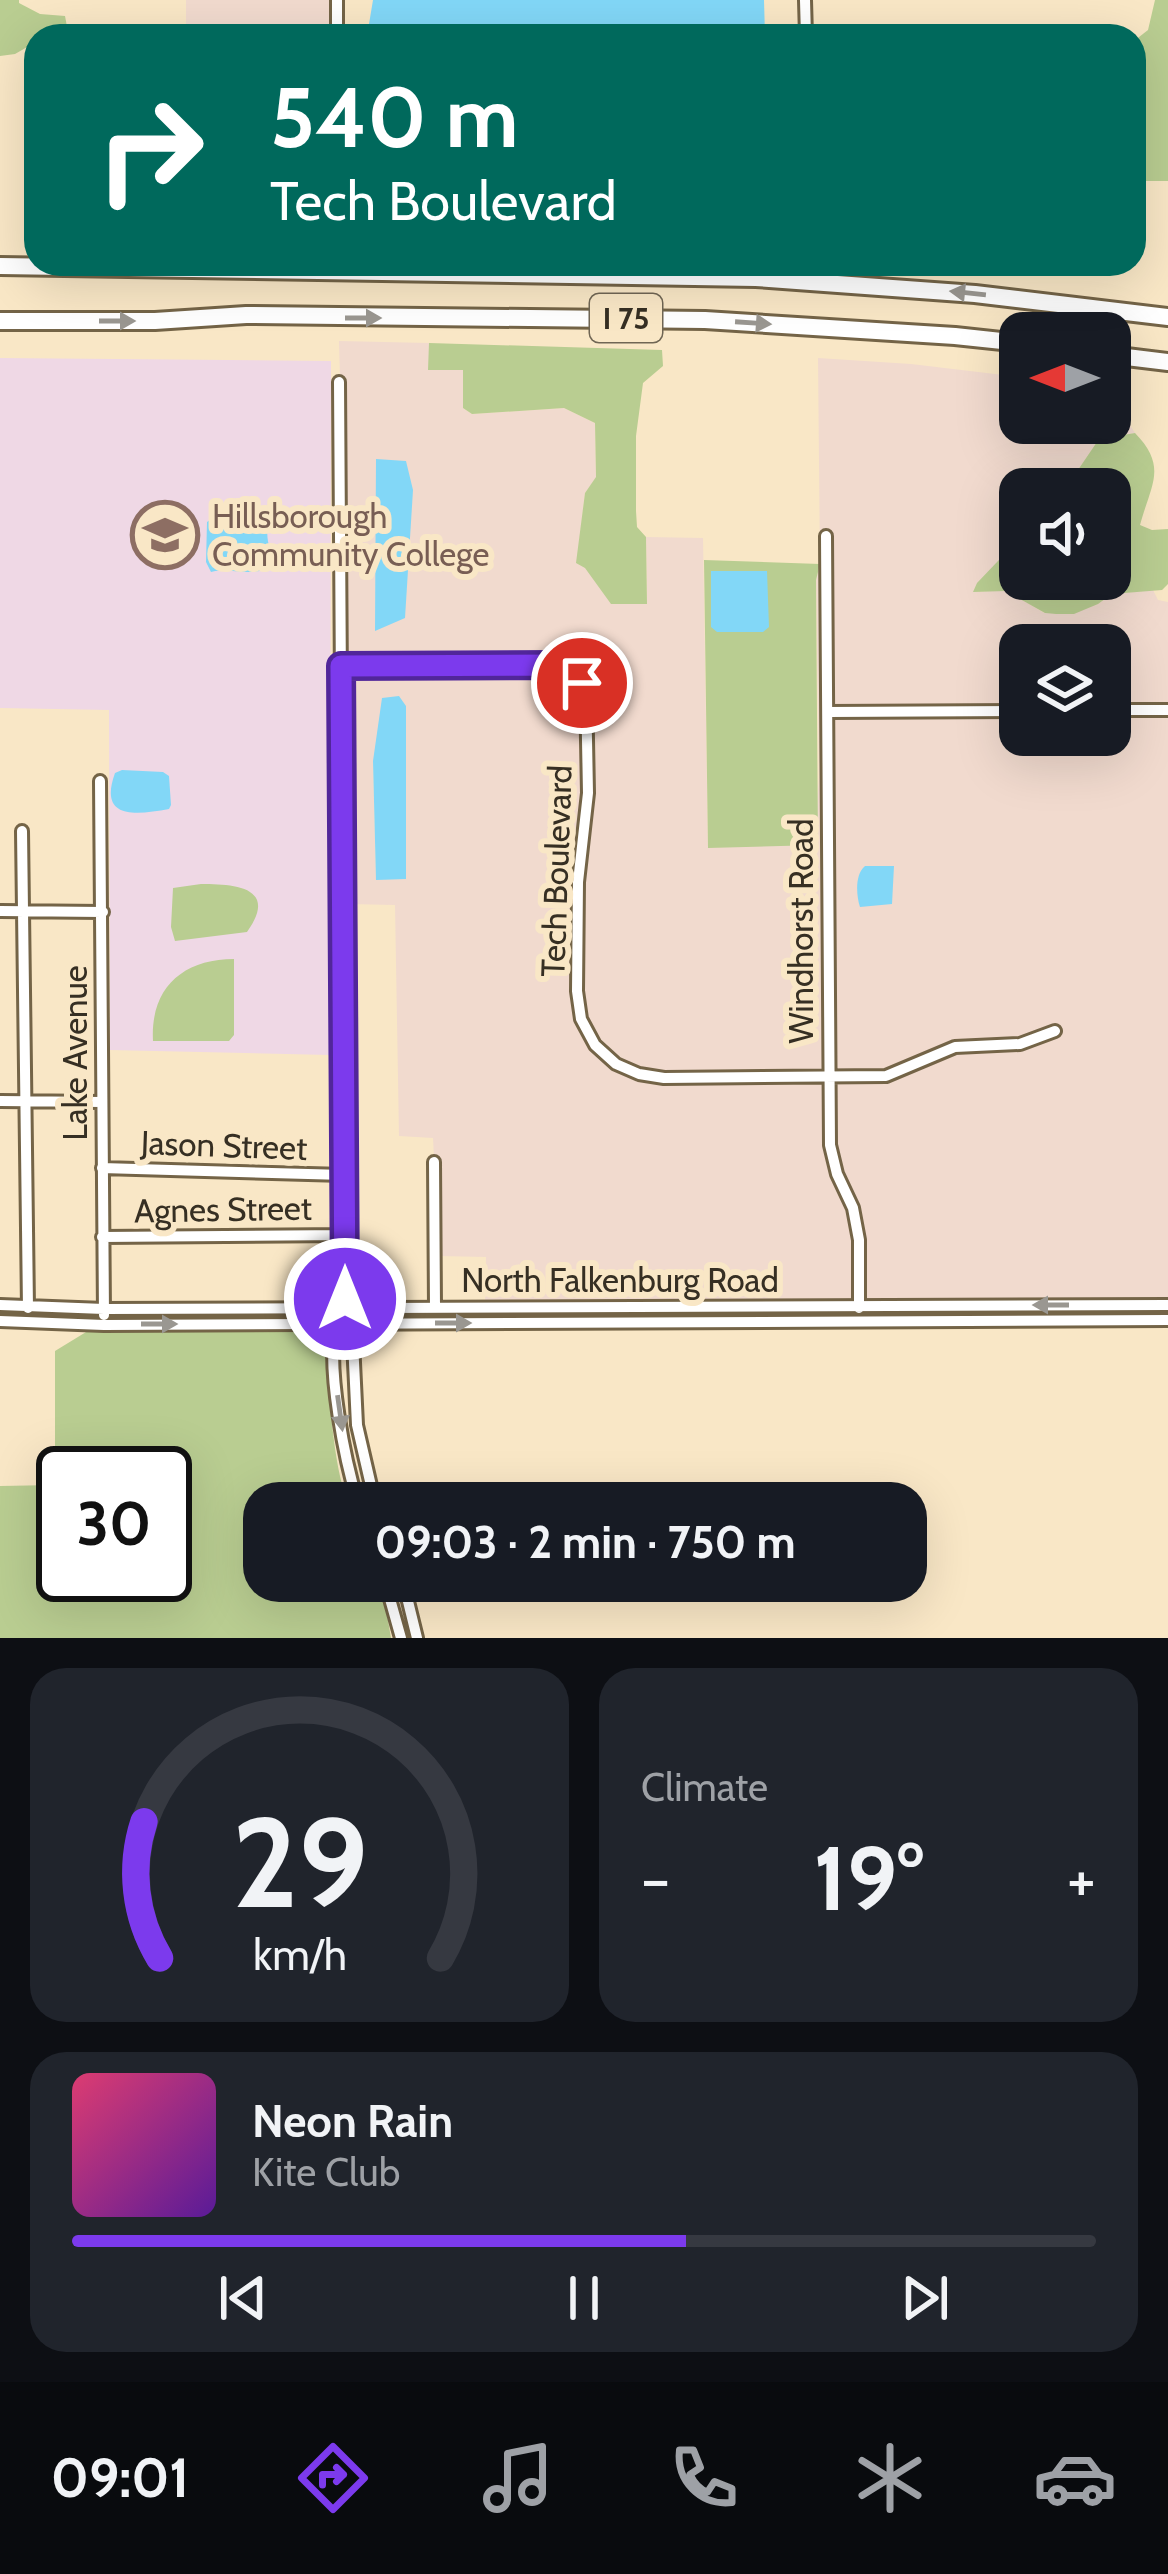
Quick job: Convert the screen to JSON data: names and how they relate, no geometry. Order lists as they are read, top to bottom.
{
  "streets": {
    "highway": ["I 75"],
    "street": [
      "Tech Boulevard",
      "Windhorst Road",
      "Lake Avenue",
      "Jason Street",
      "Agnes Street",
      "North Falkenburg Road"
    ]
  },
  "crossings": [
    ["Tech Boulevard", "Windhorst Road"],
    ["Windhorst Road", "North Falkenburg Road"],
    ["Lake Avenue", "Jason Street"],
    ["Lake Avenue", "Agnes Street"],
    ["Lake Avenue", "North Falkenburg Road"]
  ],
  "places": {
    "school or university": ["Hillsborough Community College"]
  },
  "north": "left",
  "page": {
    "turn": ["540 m", "Tech Boulevard"],
    "limit": "30",
    "trip": "09:03 · 2 min · 750 m",
    "tile": "Climate",
    "heat": ["−", "19°", "+"],
    "song": ["Neon Rain", "Kite Club"],
    "tabs": "09:01",
    "gauge": ["29", "km/h"]
  }
}
